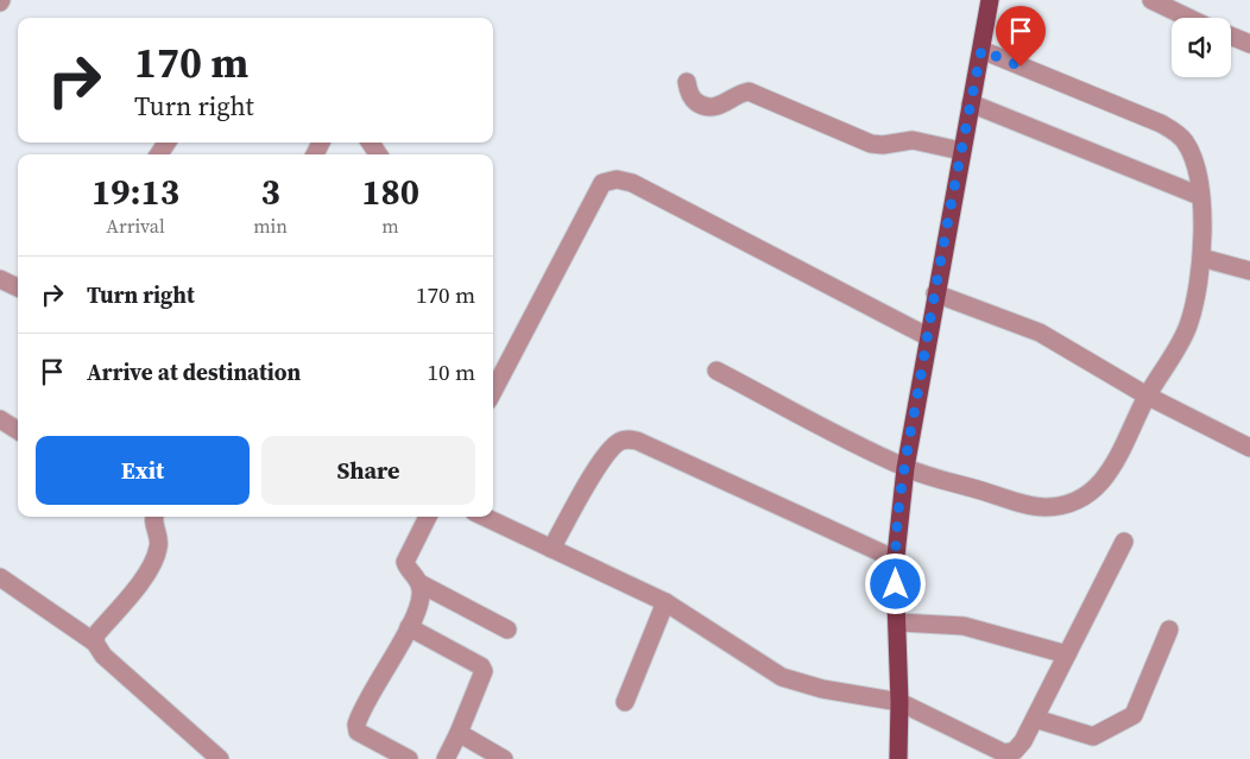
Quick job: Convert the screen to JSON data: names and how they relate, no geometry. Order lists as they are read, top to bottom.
{
  "page": {
    "turn": ["170 m", "Turn right"],
    "eta": [
      "19:13",
      "Arrival",
      "3",
      "min",
      "180",
      "m"
    ],
    "list": [
      {
        "name": "Turn right",
        "value": "170 m"
      },
      {
        "name": "Arrive at destination",
        "value": "10 m"
      }
    ],
    "buttons": ["Exit", "Share"]
  }
}
